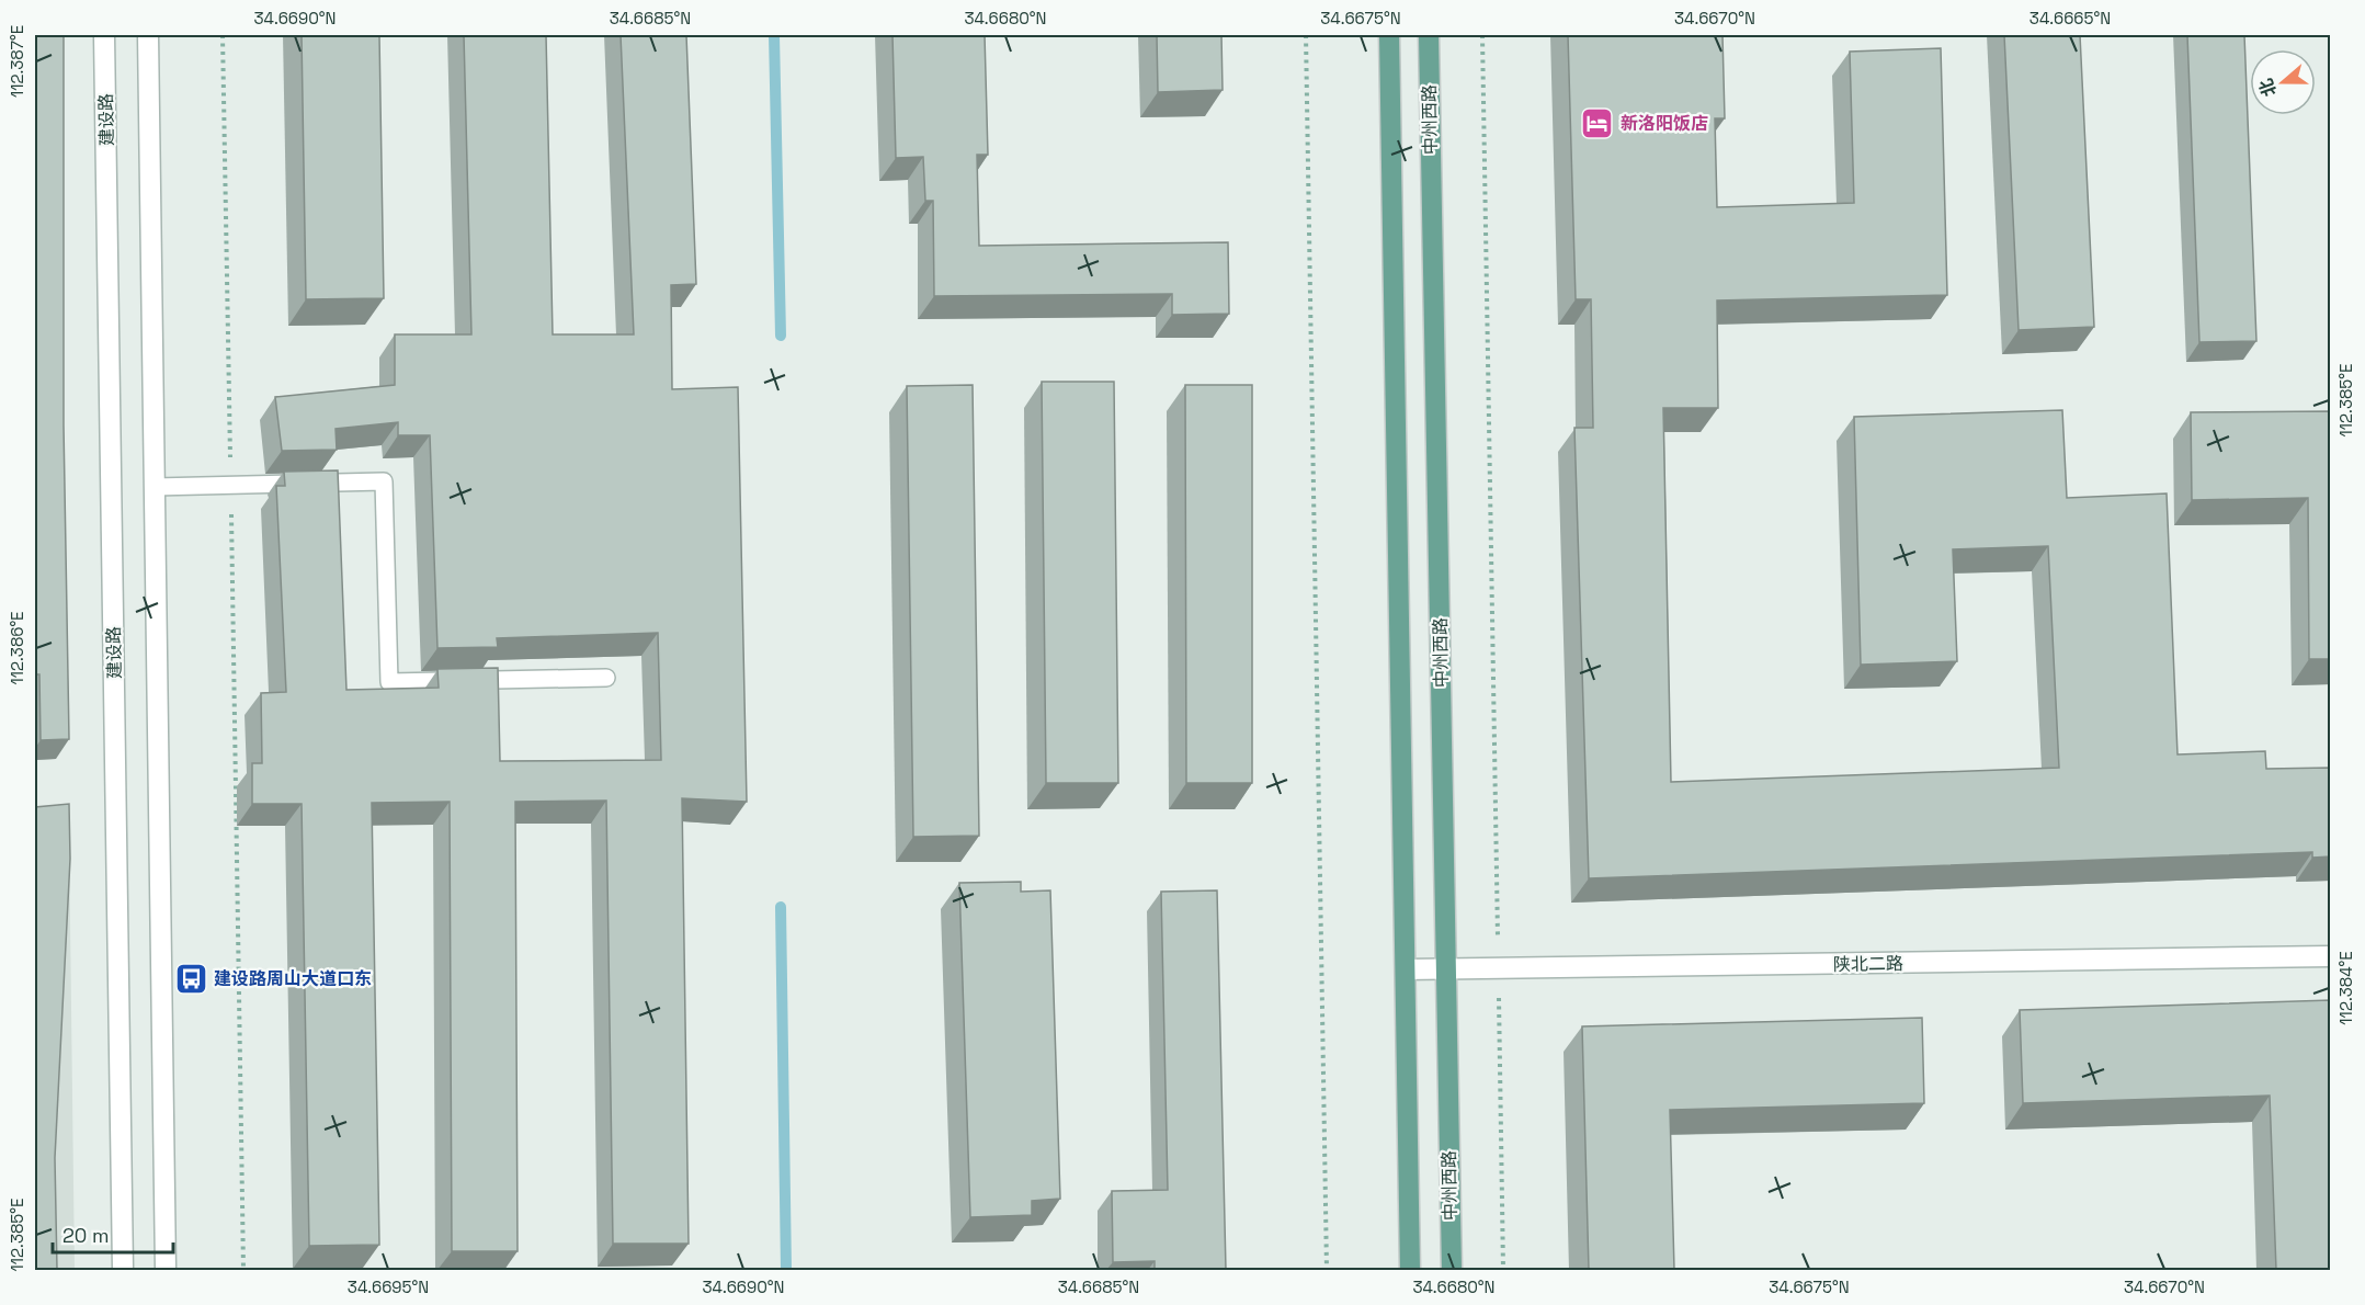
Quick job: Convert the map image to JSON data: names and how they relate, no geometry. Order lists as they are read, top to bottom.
{
  "streets": {
    "main road": ["中州西路"],
    "street": ["建设路", "陕北二路"]
  },
  "crossings": [
    ["中州西路", "陕北二路"]
  ],
  "places": {
    "hotel": ["新洛阳饭店"],
    "bus stop": ["建设路周山大道口东"]
  },
  "scale_bar": "20 m",
  "north": "left",
  "coordinates": [
    "34.6690°N",
    "34.6685°N",
    "34.6680°N",
    "34.6675°N",
    "34.6670°N",
    "34.6665°N",
    "112.387°E",
    "112.385°E",
    "112.386°E",
    "112.384°E",
    "34.6695°N"
  ]
}
